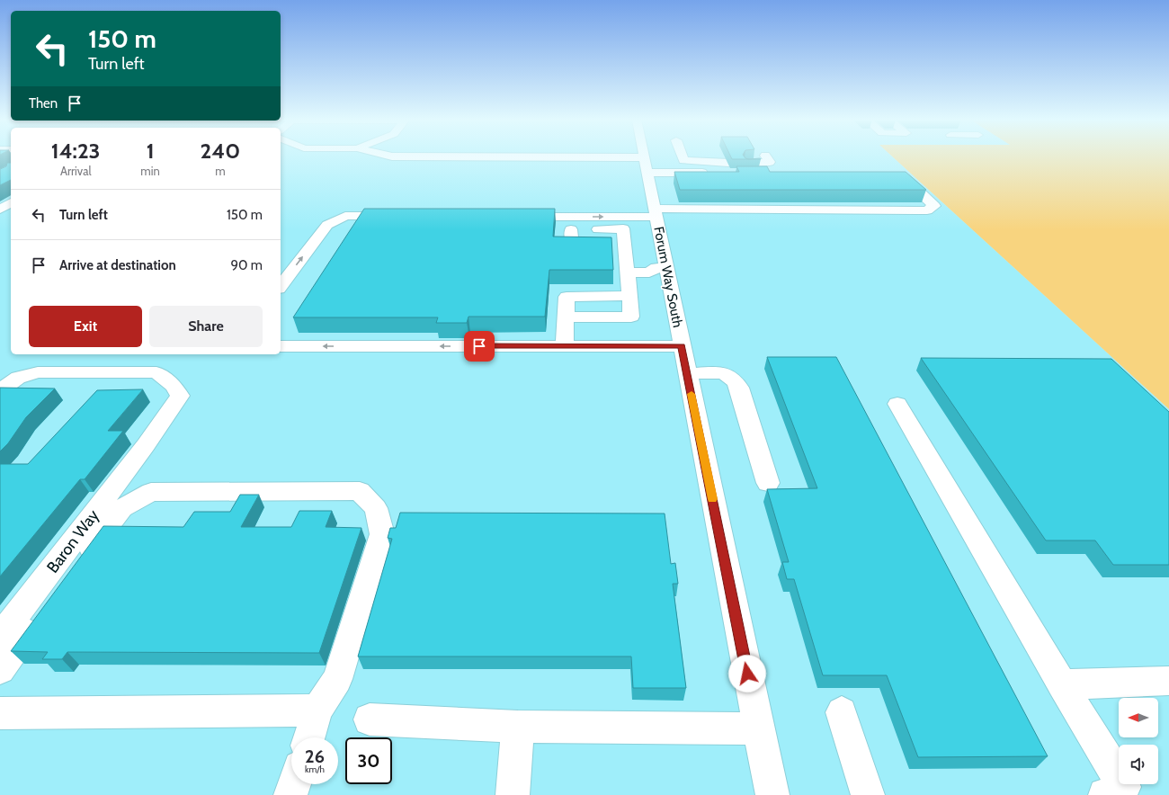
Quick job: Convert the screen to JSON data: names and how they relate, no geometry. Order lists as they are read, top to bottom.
{
  "streets": {
    "street": ["Forum Way South", "Baron Way"]
  },
  "north": "left",
  "page": {
    "turn": ["150 m", "Turn left"],
    "then": "Then",
    "eta": [
      "14:23",
      "Arrival",
      "1",
      "min",
      "240",
      "m"
    ],
    "list": [
      {
        "name": "Turn left",
        "value": "150 m"
      },
      {
        "name": "Arrive at destination",
        "value": "90 m"
      }
    ],
    "buttons": ["Exit", "Share"],
    "speed": "26 km/h",
    "limit": "30"
  }
}
